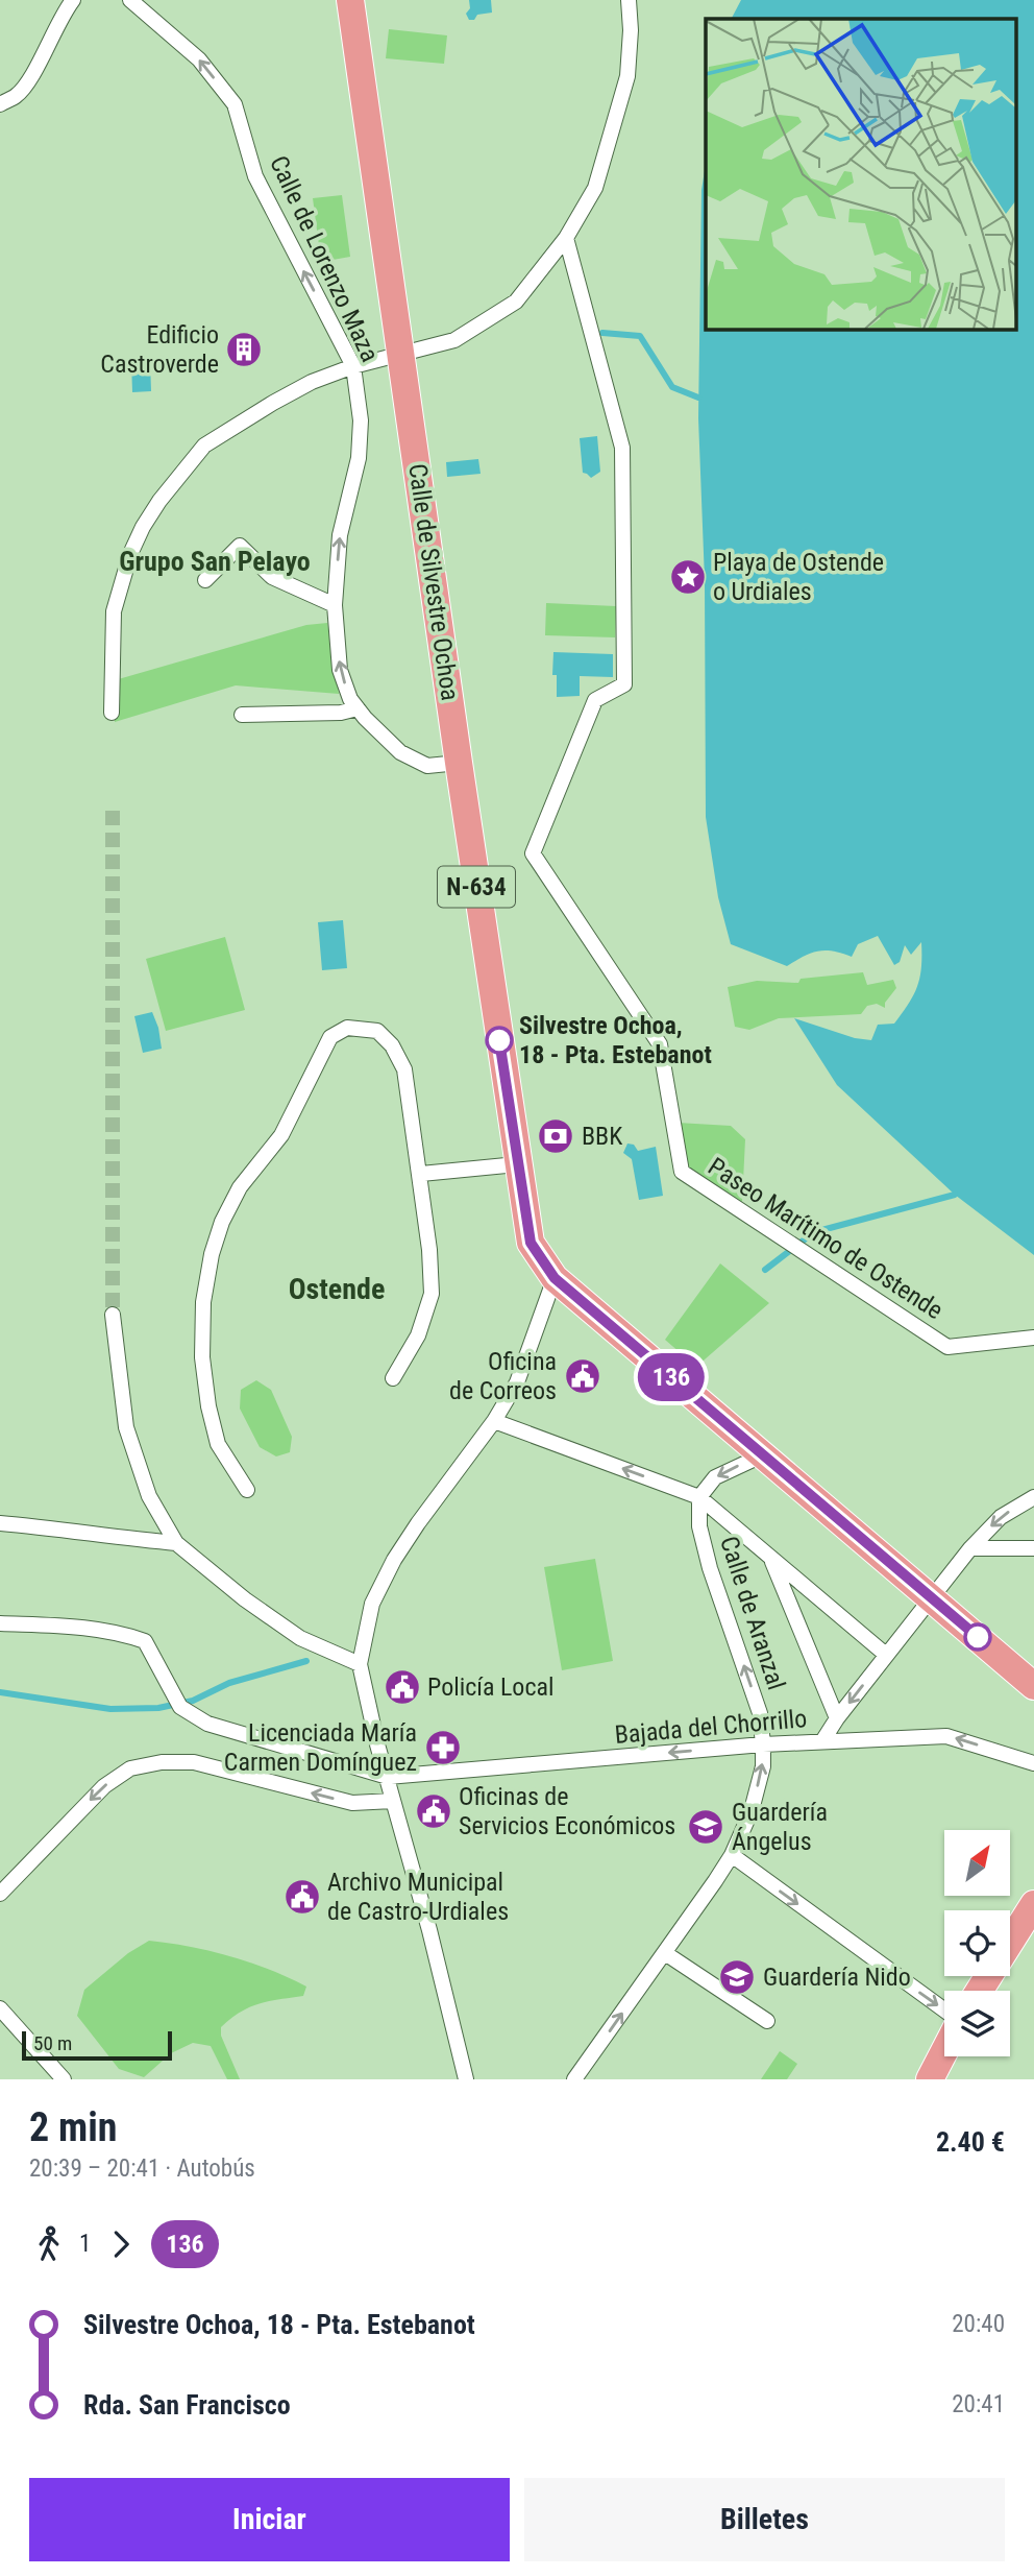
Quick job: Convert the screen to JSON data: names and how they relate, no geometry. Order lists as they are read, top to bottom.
{
  "streets": {
    "highway": ["Calle de Silvestre Ochoa", "N-634"],
    "street": [
      "Calle de Lorenzo Maza",
      "Paseo Marítimo de Ostende",
      "Calle de Aranzal",
      "Bajada del Chorrillo"
    ]
  },
  "crossings": [
    ["Calle de Lorenzo Maza", "Calle de Silvestre Ochoa"],
    ["Calle de Aranzal", "Bajada del Chorrillo"]
  ],
  "one_way": ["Calle de Lorenzo Maza", "Calle de Aranzal", "Bajada del Chorrillo"],
  "districts": ["Grupo San Pelayo", "Ostende"],
  "places": {
    "building": ["Edificio Castroverde"],
    "place": ["Playa de Ostende o Urdiales"],
    "other": ["Silvestre Ochoa, 18 - Pta. Estebanot"],
    "bank": ["BBK"],
    "public building": [
      "Oficina de Correos",
      "Policía Local",
      "Oficinas de Servicios Económicos",
      "Archivo Municipal de Castro-Urdiales"
    ],
    "pharmacy": ["Licenciada María Carmen Domínguez"],
    "school or university": ["Guardería Ángelus", "Guardería Nido"]
  },
  "lines": ["bus line 136"],
  "scale_bar": "50 m",
  "north": "top right",
  "page": {
    "on_map": "136",
    "scale": "50 m",
    "heading": ["2 min", "20:39 – 20:41 · Autobús", "2.40 €"],
    "legs": ["1", "136"],
    "list": [
      {
        "name": "Silvestre Ochoa, 18 - Pta. Estebanot",
        "value": "20:40"
      },
      {
        "name": "Rda. San Francisco",
        "value": "20:41"
      }
    ],
    "buttons": ["Iniciar", "Billetes"]
  }
}
